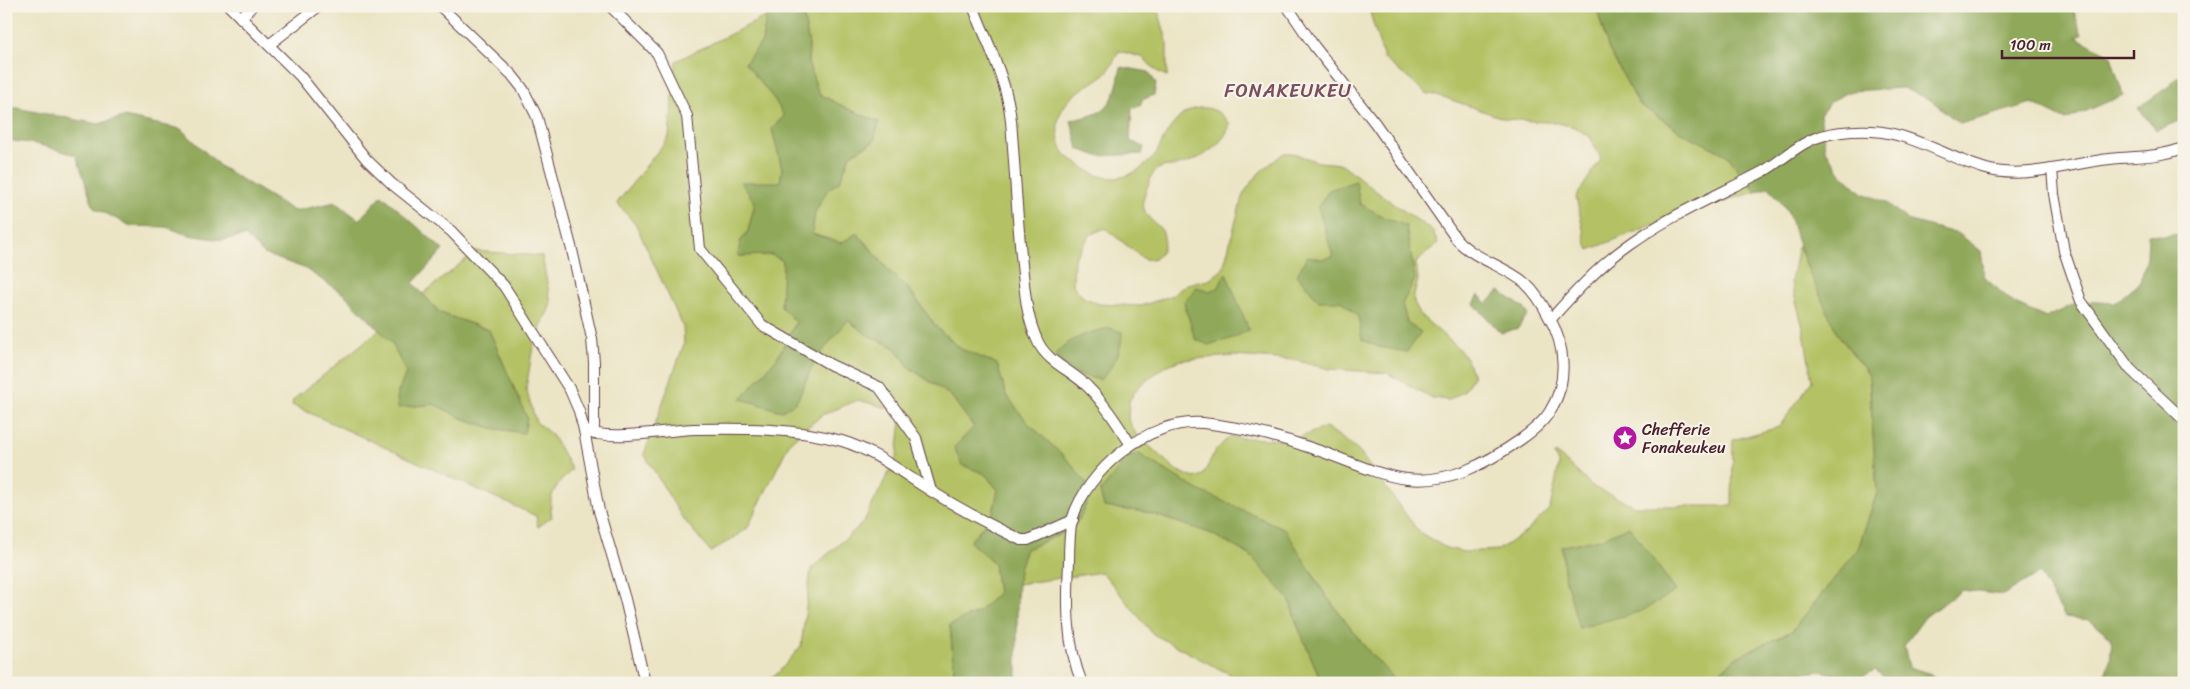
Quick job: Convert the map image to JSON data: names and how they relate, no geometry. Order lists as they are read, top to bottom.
{
  "districts": ["FONAKEUKEU"],
  "places": {
    "place": ["Chefferie Fonakeukeu"]
  },
  "scale_bar": "100 m"
}
